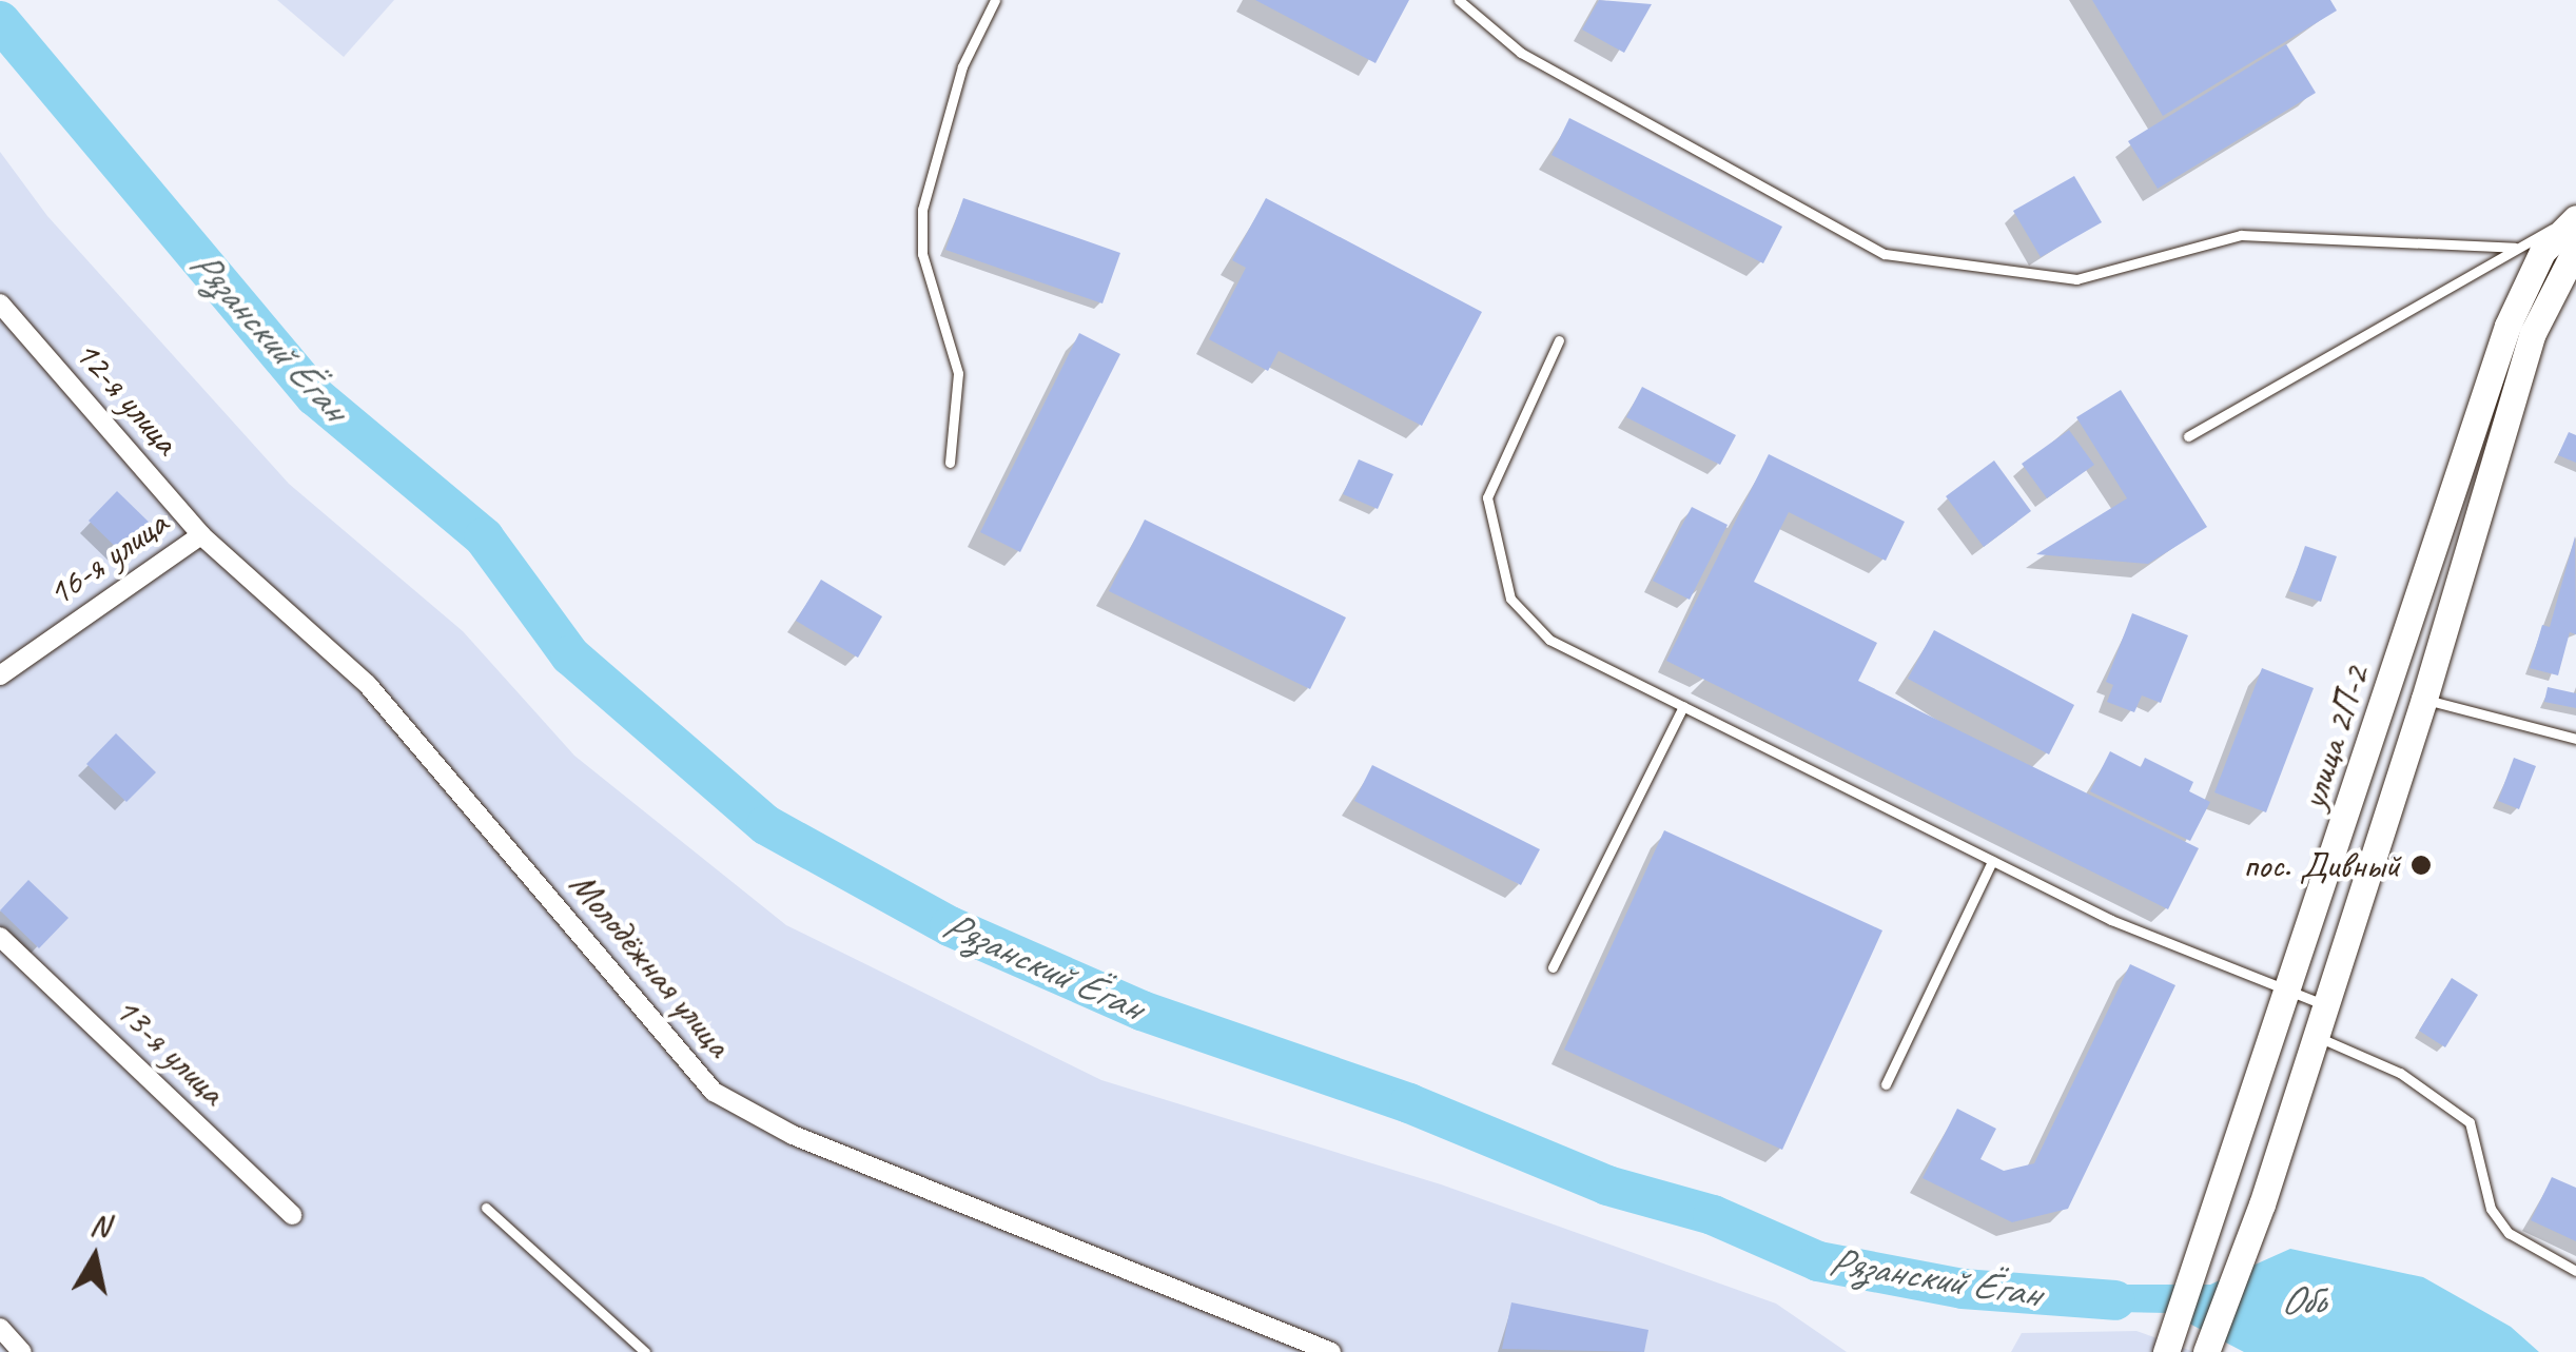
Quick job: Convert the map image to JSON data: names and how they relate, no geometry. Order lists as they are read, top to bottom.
{
  "streets": {
    "main road": ["улица 2П-2"],
    "street": [
      "12-я улица",
      "16-я улица",
      "Молодёжная улица",
      "13-я улица"
    ]
  },
  "crossings": [
    ["12-я улица", "16-я улица"],
    ["12-я улица", "Молодёжная улица"],
    ["16-я улица", "Молодёжная улица"]
  ],
  "water": ["Рязанский Ёган", "Обь"],
  "places": ["пос. Дивный"],
  "north": "top"
}
